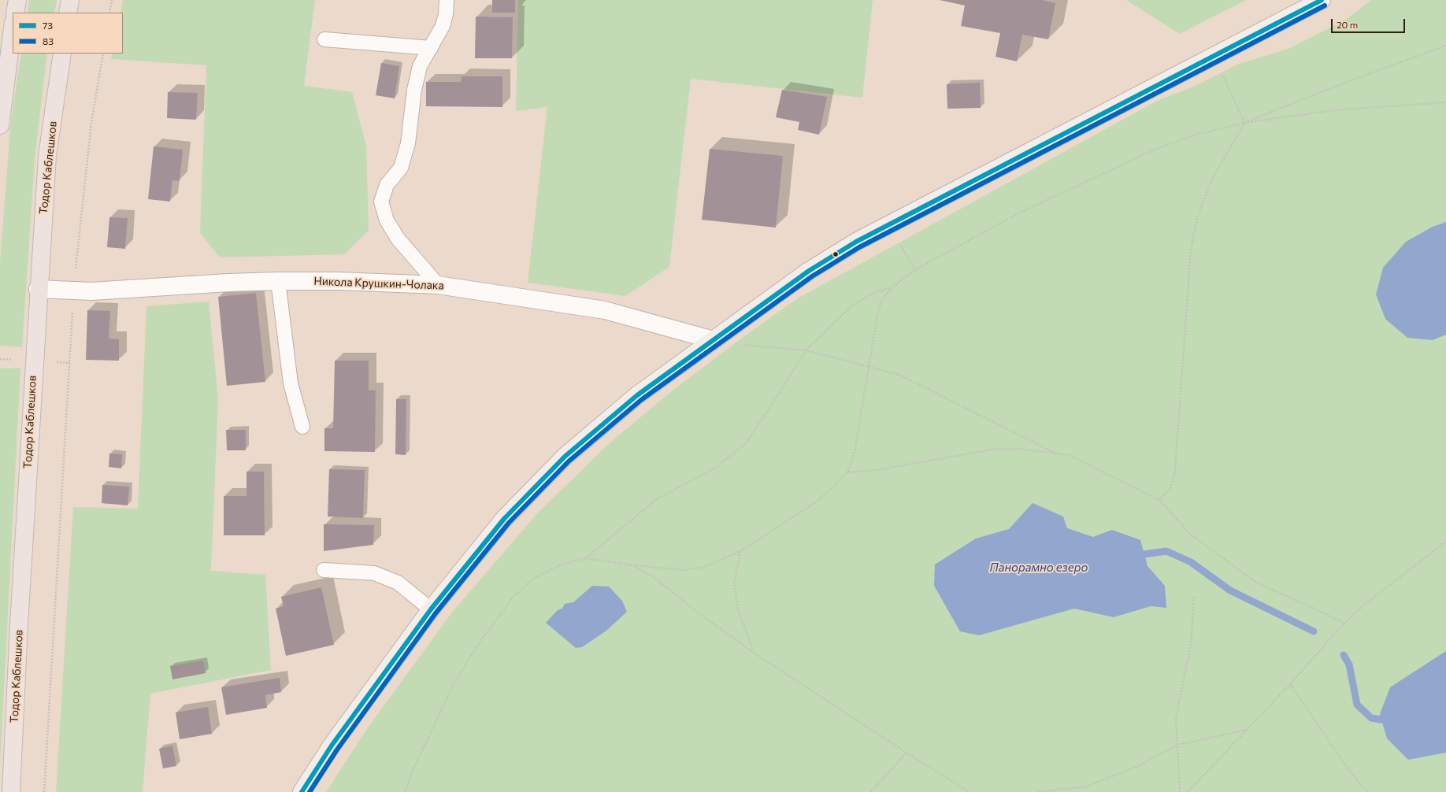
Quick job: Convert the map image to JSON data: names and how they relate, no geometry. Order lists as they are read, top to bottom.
{
  "streets": {
    "main road": ["Тодор Каблешков"],
    "street": ["Никола Крушкин-Чолака"]
  },
  "crossings": [
    ["Тодор Каблешков", "Никола Крушкин-Чолака"]
  ],
  "water": ["Панорамно езеро"],
  "lines": ["transit line 73", "transit line 83"],
  "legend": ["73", "83"],
  "scale_bar": "20 m"
}
